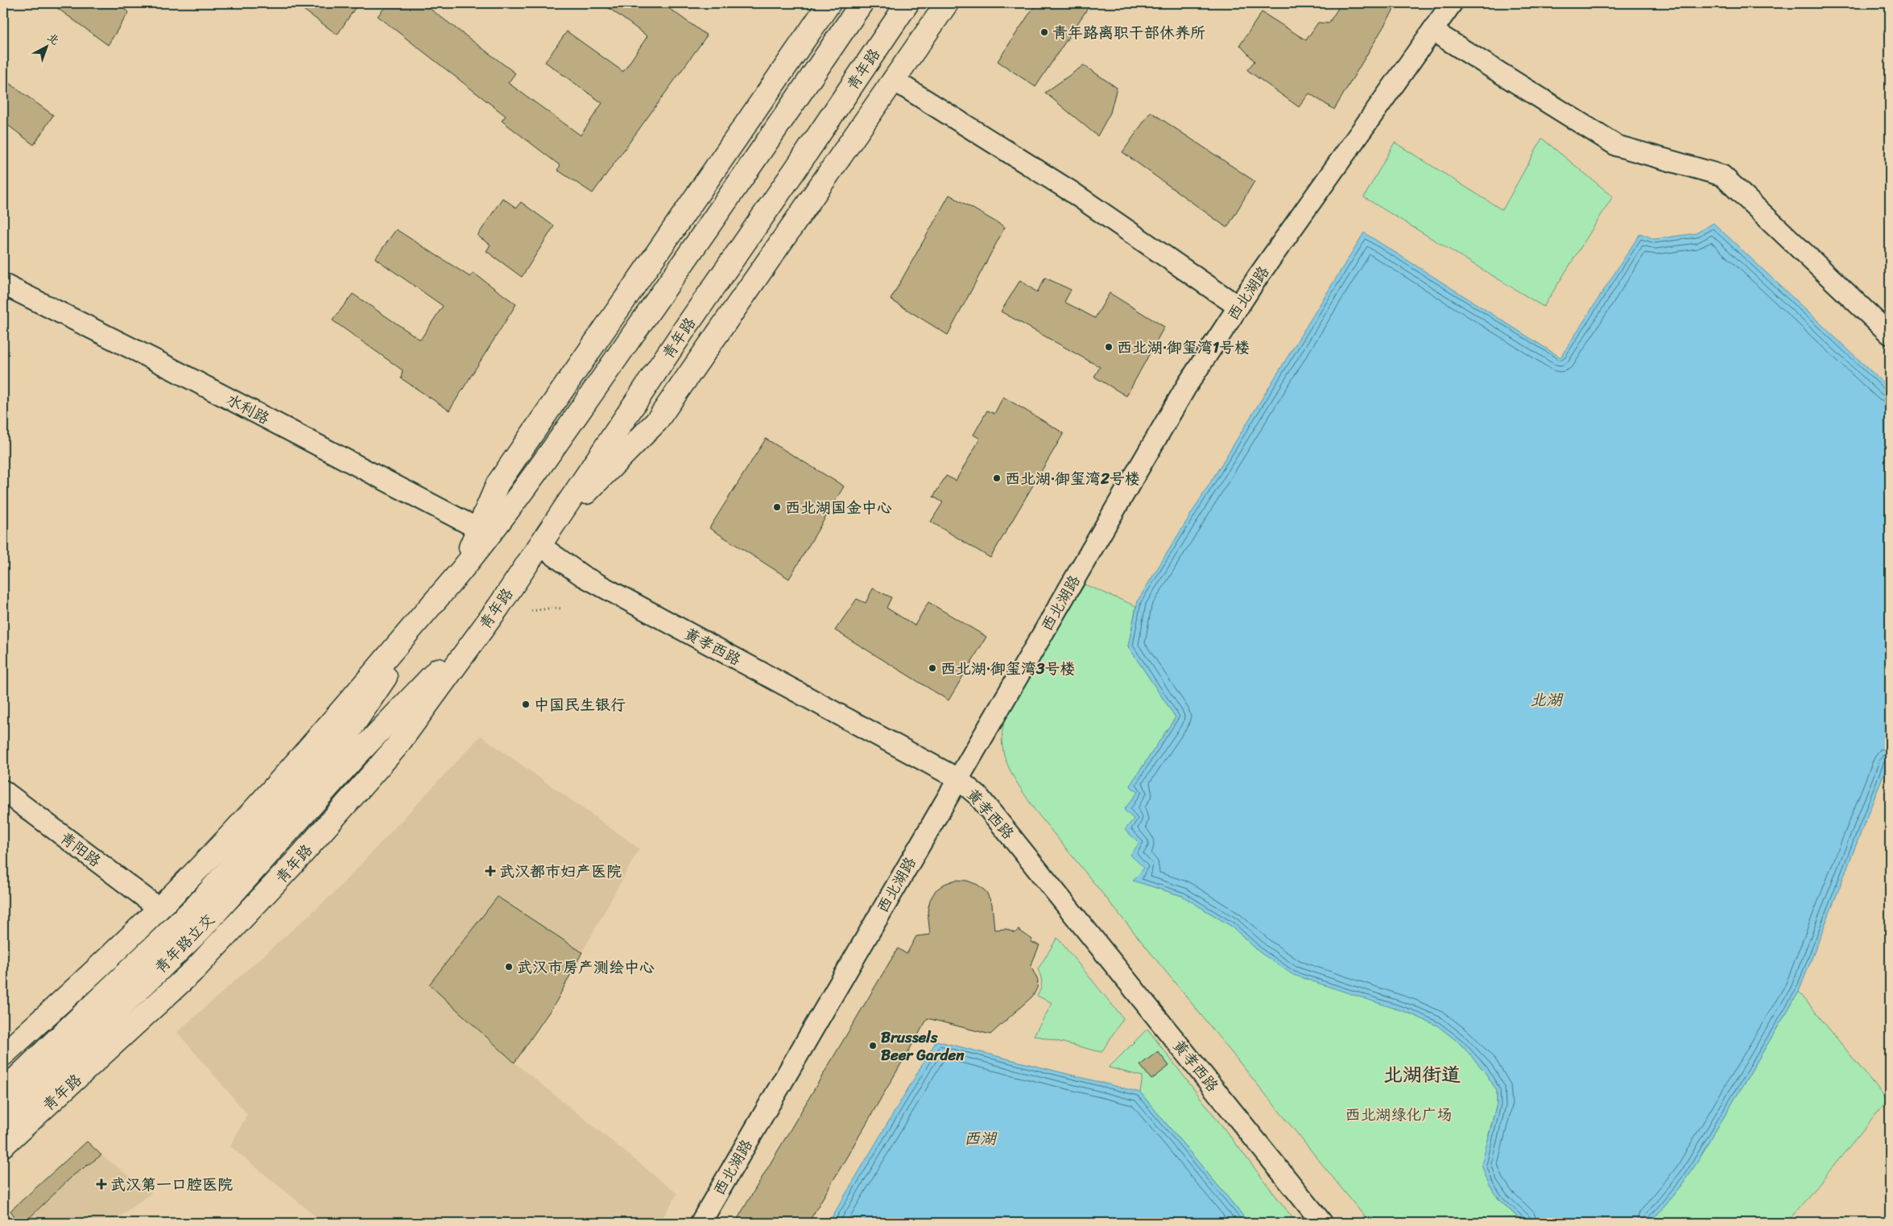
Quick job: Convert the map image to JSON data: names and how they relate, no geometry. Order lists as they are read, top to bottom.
{
  "streets": {
    "main road": ["青年路", "青年路立交"],
    "street": [
      "西北湖路",
      "水利路",
      "黄孝西路",
      "青阳路"
    ]
  },
  "crossings": [
    ["青年路", "黄孝西路"],
    ["西北湖路", "黄孝西路"]
  ],
  "districts": ["北湖街道"],
  "water": ["北湖", "西湖"],
  "parks": ["西北湖绿化广场"],
  "places": {
    "other": [
      "青年路离职干部休养所",
      "西北湖·御玺湾1号楼",
      "西北湖·御玺湾2号楼",
      "西北湖国金中心",
      "西北湖·御玺湾3号楼",
      "中国民生银行",
      "武汉市房产测绘中心",
      "Brussels Beer Garden"
    ],
    "health": ["武汉都市妇产医院", "武汉第一口腔医院"]
  },
  "north": "top right"
}
